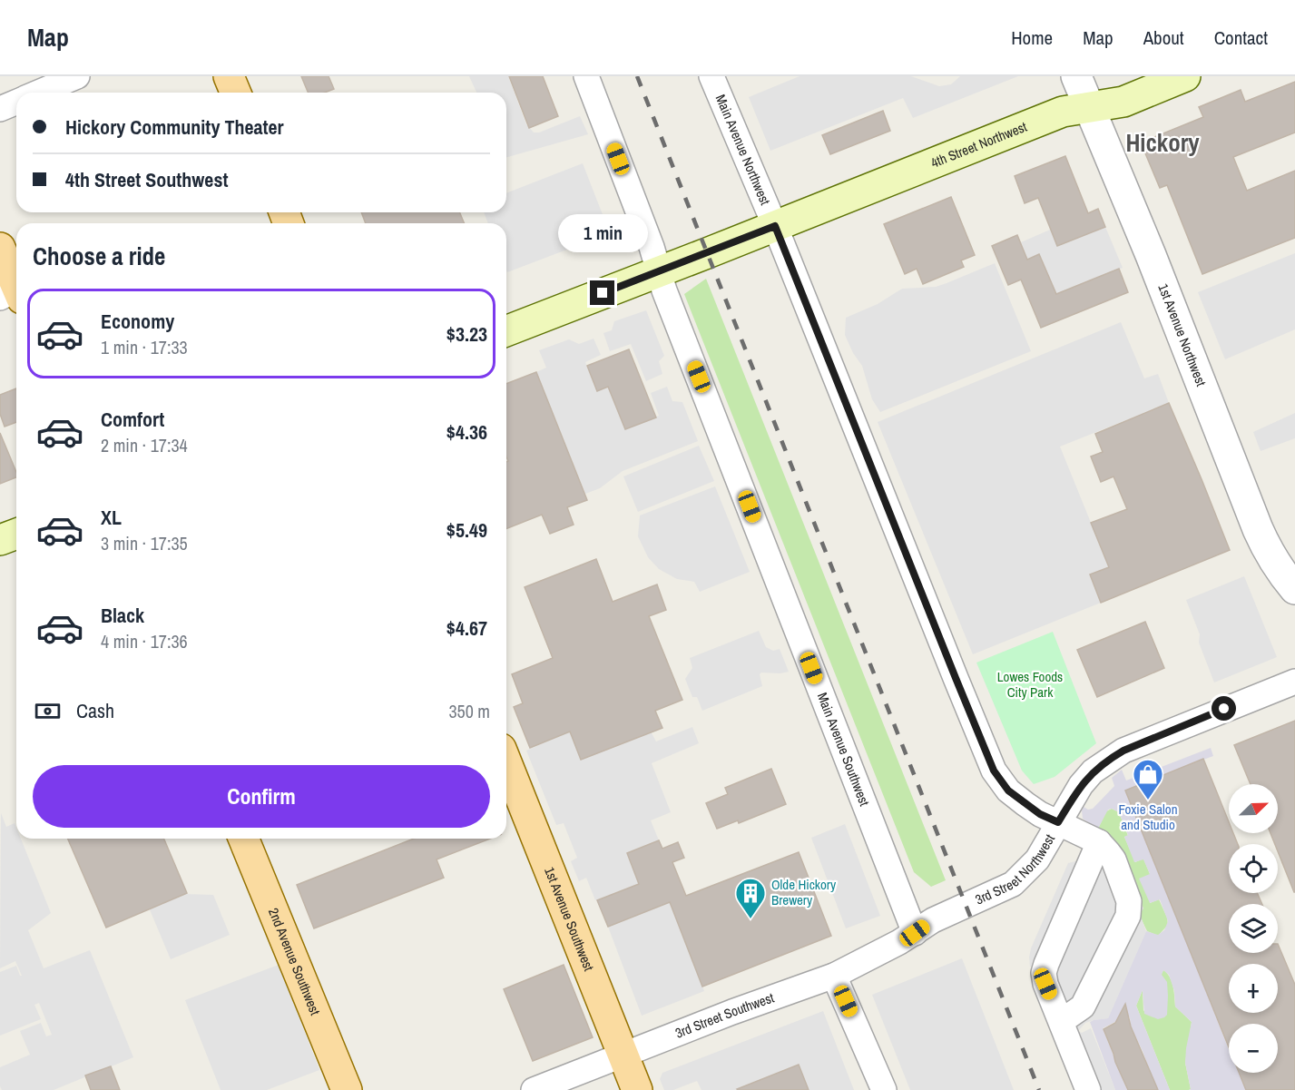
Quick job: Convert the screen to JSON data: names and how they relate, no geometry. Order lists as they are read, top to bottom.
{
  "streets": {
    "main road": ["4th Street Northwest", "1st Avenue Southwest", "2nd Avenue Southwest"],
    "street": [
      "Main Avenue Northwest",
      "1st Avenue Northwest",
      "Main Avenue Southwest",
      "3rd Street Northwest",
      "3rd Street Southwest"
    ]
  },
  "crossings": [
    ["4th Street Northwest", "Main Avenue Northwest"],
    ["4th Street Northwest", "1st Avenue Northwest"],
    ["4th Street Northwest", "Main Avenue Southwest"],
    ["Main Avenue Northwest", "3rd Street Northwest"],
    ["Main Avenue Southwest", "3rd Street Northwest"],
    ["Main Avenue Southwest", "3rd Street Southwest"],
    ["3rd Street Northwest", "3rd Street Southwest"],
    ["1st Avenue Southwest", "3rd Street Southwest"]
  ],
  "districts": ["Hickory"],
  "parks": ["Lowes Foods City Park"],
  "places": {
    "shop": ["Foxie Salon and Studio"],
    "building": ["Olde Hickory Brewery"]
  },
  "north": "top right",
  "page": {
    "header": "Map",
    "nav": [
      "Home",
      "Map",
      "About",
      "Contact"
    ],
    "banner": ["Hickory Community Theater", "4th Street Southwest"],
    "bubble": "1 min",
    "heading": "Choose a ride",
    "list": [
      {
        "name": "Economy",
        "note": "1 min · 17:33",
        "value": "$3.23"
      },
      {
        "name": "Comfort",
        "note": "2 min · 17:34",
        "value": "$4.36"
      },
      {
        "name": "XL",
        "note": "3 min · 17:35",
        "value": "$5.49"
      },
      {
        "name": "Black",
        "note": "4 min · 17:36",
        "value": "$4.67"
      }
    ],
    "pay": ["Cash", "350 m"],
    "buttons": "Confirm",
    "map_buttons": ["+", "−"]
  }
}
